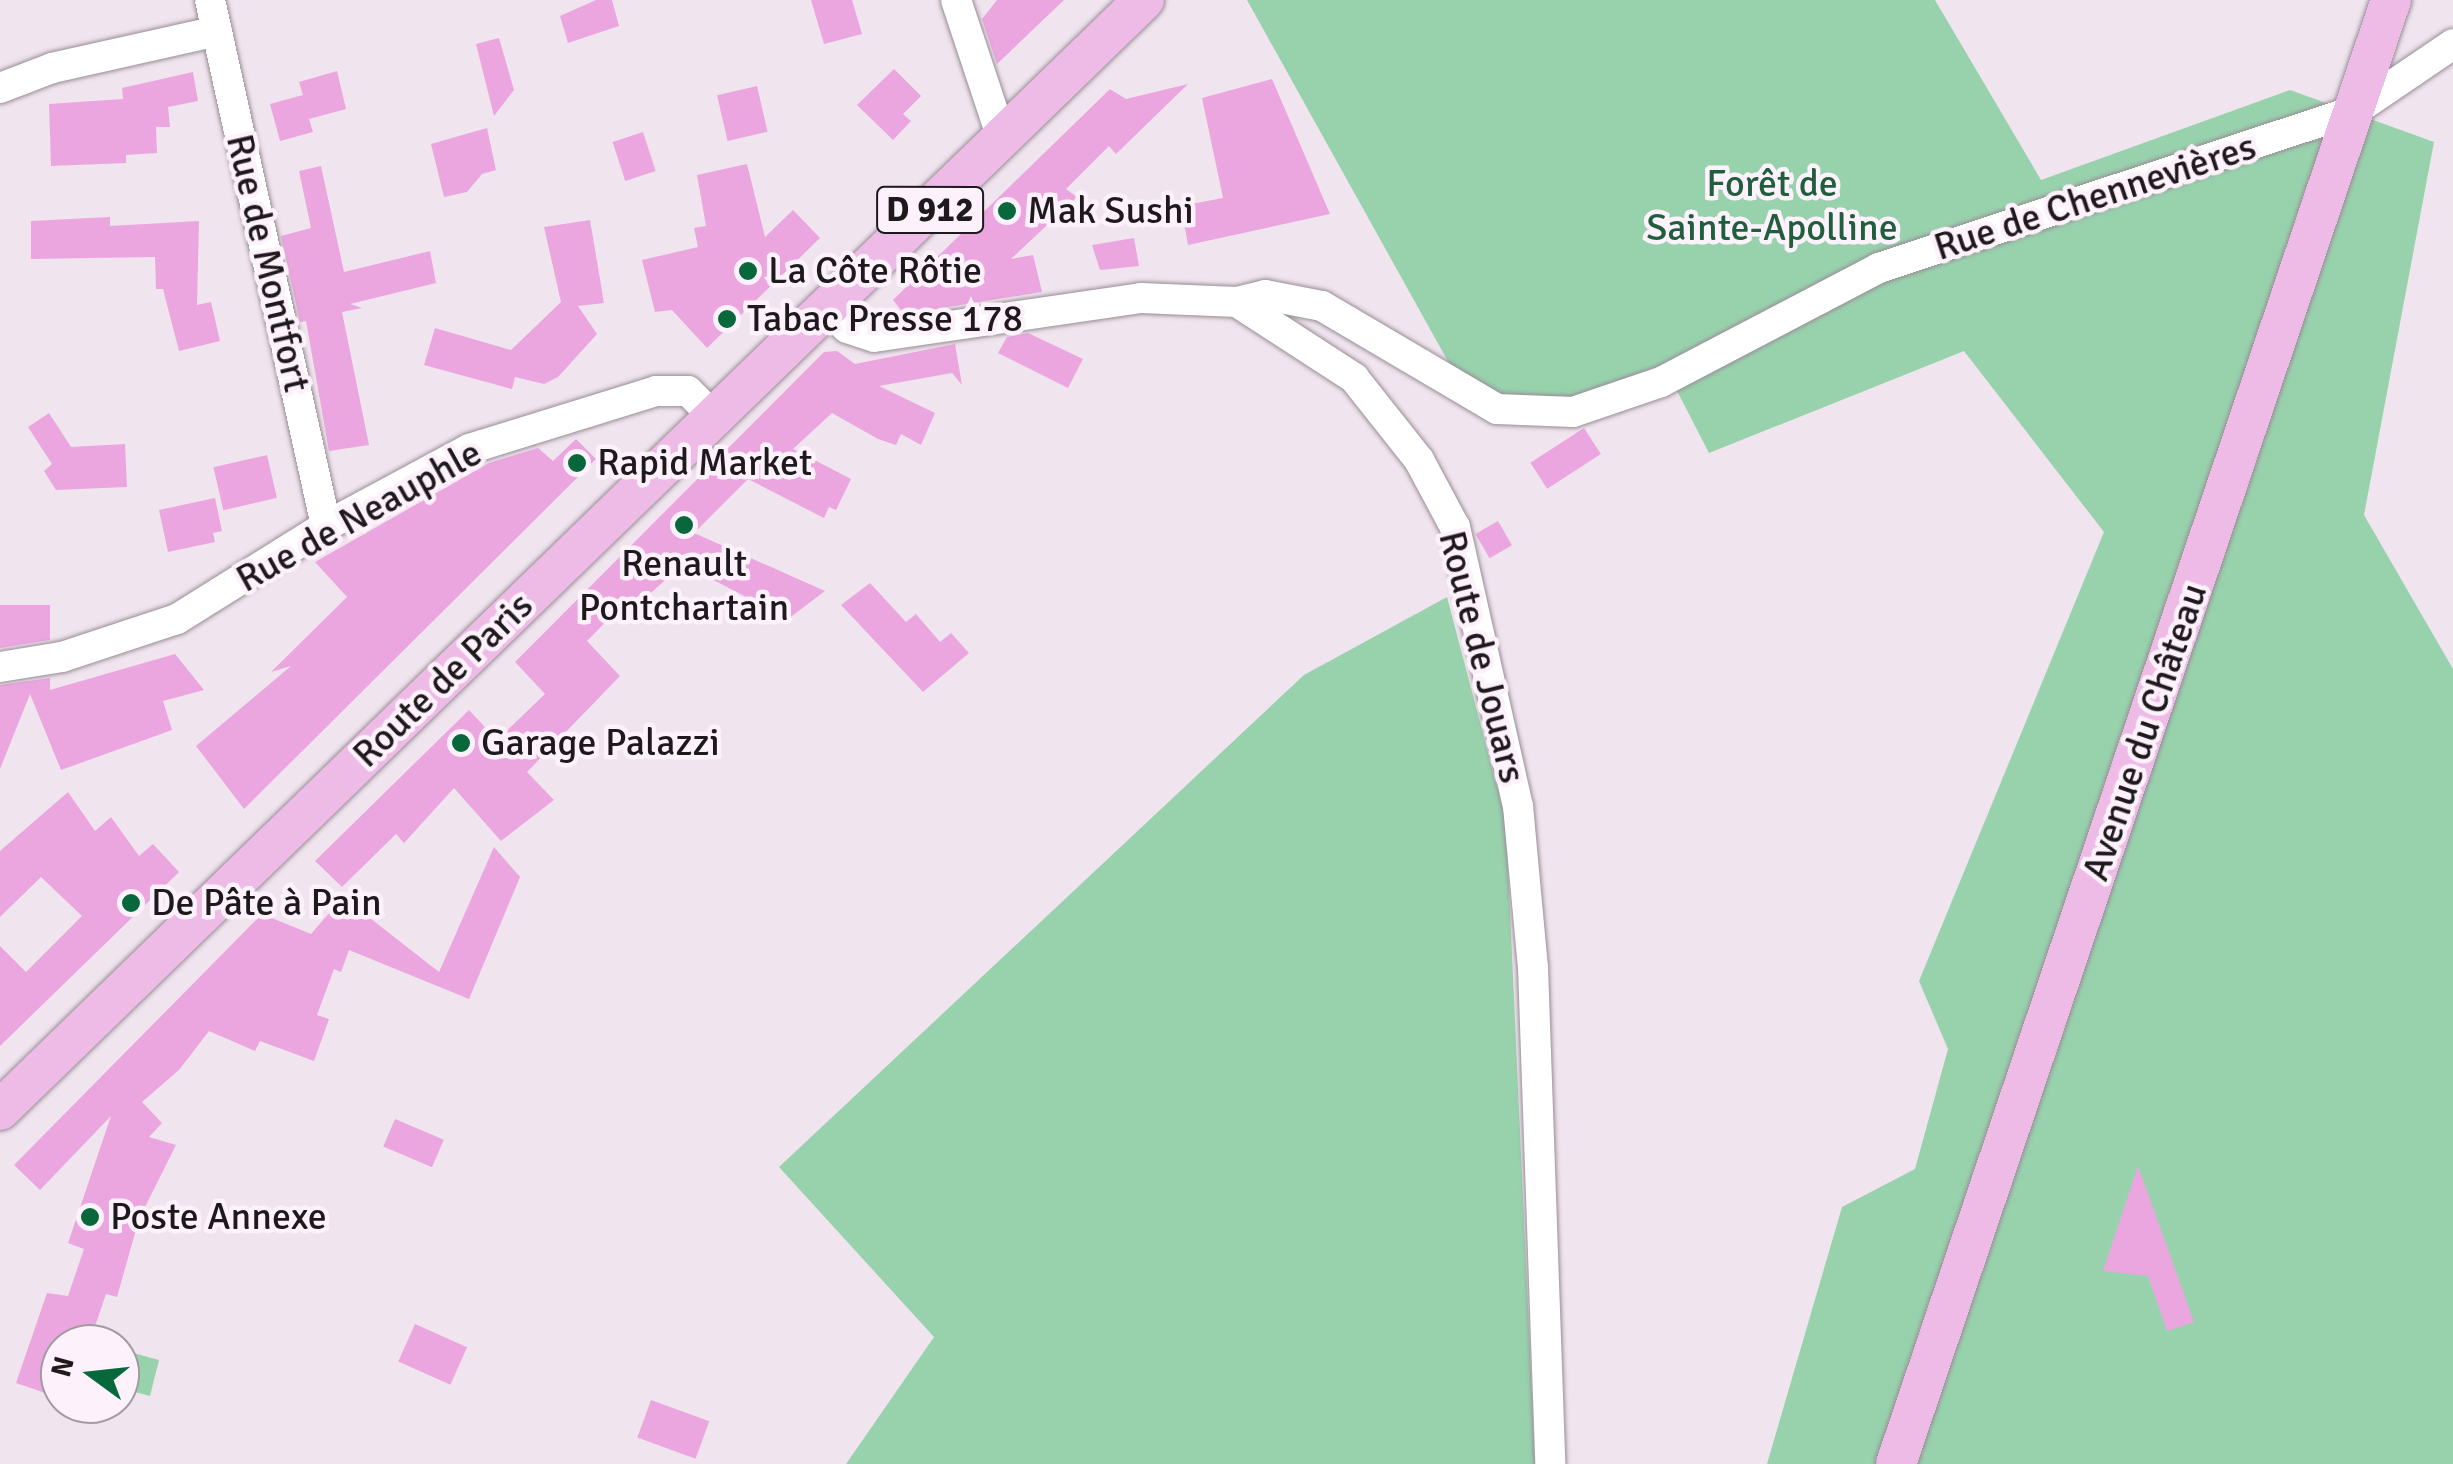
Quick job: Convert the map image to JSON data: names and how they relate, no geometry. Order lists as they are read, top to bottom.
{
  "streets": {
    "main road": ["D 912", "Route de Paris", "Avenue du Château"],
    "street": [
      "Rue de Chennevières",
      "Rue de Montfort",
      "Rue de Neauphle",
      "Route de Jouars"
    ]
  },
  "crossings": [
    ["Rue de Chennevières", "Route de Jouars"],
    ["Rue de Chennevières", "Avenue du Château"],
    ["Rue de Montfort", "Rue de Neauphle"],
    ["Rue de Neauphle", "Route de Paris"]
  ],
  "parks": ["Forêt de Sainte-Apolline"],
  "places": [
    "Mak Sushi",
    "La Côte Rôtie",
    "Tabac Presse 178",
    "Rapid Market",
    "Renault Pontchartain",
    "Garage Palazzi",
    "De Pâte à Pain",
    "Poste Annexe"
  ],
  "north": "left"
}
